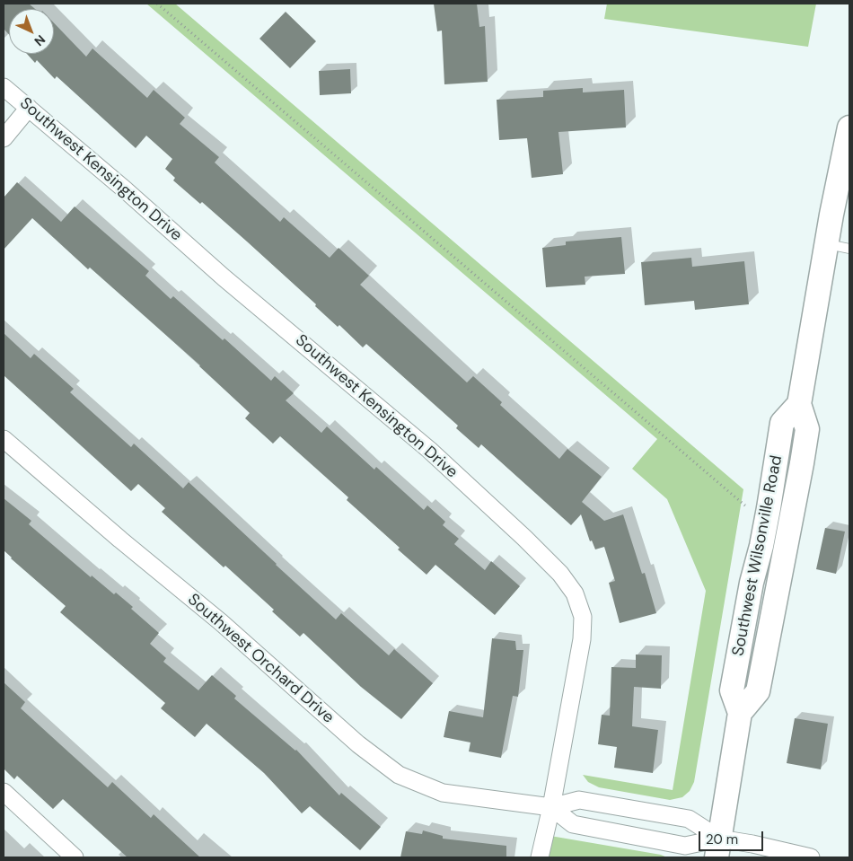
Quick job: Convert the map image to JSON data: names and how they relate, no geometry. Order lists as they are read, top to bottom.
{
  "streets": {
    "main road": ["Southwest Wilsonville Road"],
    "street": ["Southwest Kensington Drive", "Southwest Orchard Drive"]
  },
  "crossings": [
    ["Southwest Kensington Drive", "Southwest Orchard Drive"],
    ["Southwest Wilsonville Road", "Southwest Orchard Drive"]
  ],
  "scale_bar": "20 m",
  "north": "bottom right"
}
